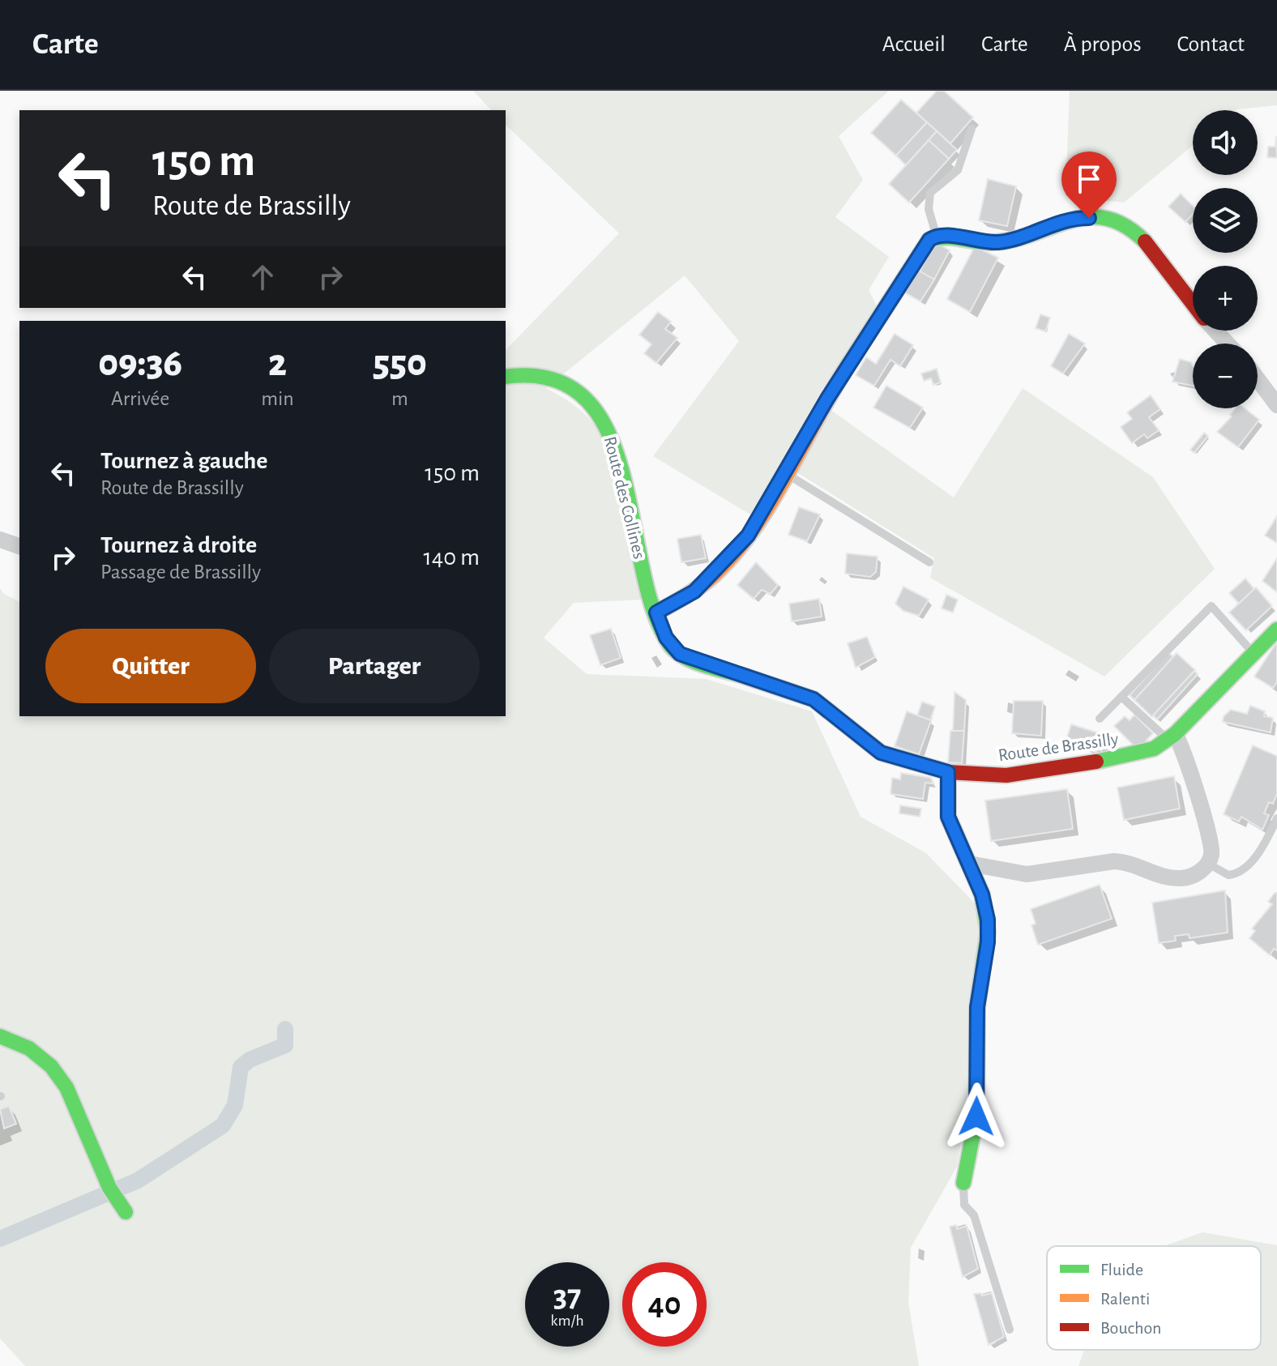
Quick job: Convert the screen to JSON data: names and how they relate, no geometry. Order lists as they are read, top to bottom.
{
  "streets": {
    "street": ["Route des Collines", "Route de Brassilly"]
  },
  "crossings": [
    ["Route des Collines", "Route de Brassilly"]
  ],
  "legend": ["Fluide", "Ralenti", "Bouchon"],
  "page": {
    "header": "Carte",
    "nav": [
      "Accueil",
      "Carte",
      "À propos",
      "Contact"
    ],
    "map_buttons": ["+", "−"],
    "turn": ["150 m", "Route de Brassilly"],
    "eta": [
      "09:36",
      "Arrivée",
      "2",
      "min",
      "550",
      "m"
    ],
    "list": [
      {
        "name": "Tournez à gauche",
        "note": "Route de Brassilly",
        "value": "150 m"
      },
      {
        "name": "Tournez à droite",
        "note": "Passage de Brassilly",
        "value": "140 m"
      }
    ],
    "buttons": ["Quitter", "Partager"],
    "speed": "37 km/h",
    "limit": "40"
  }
}
